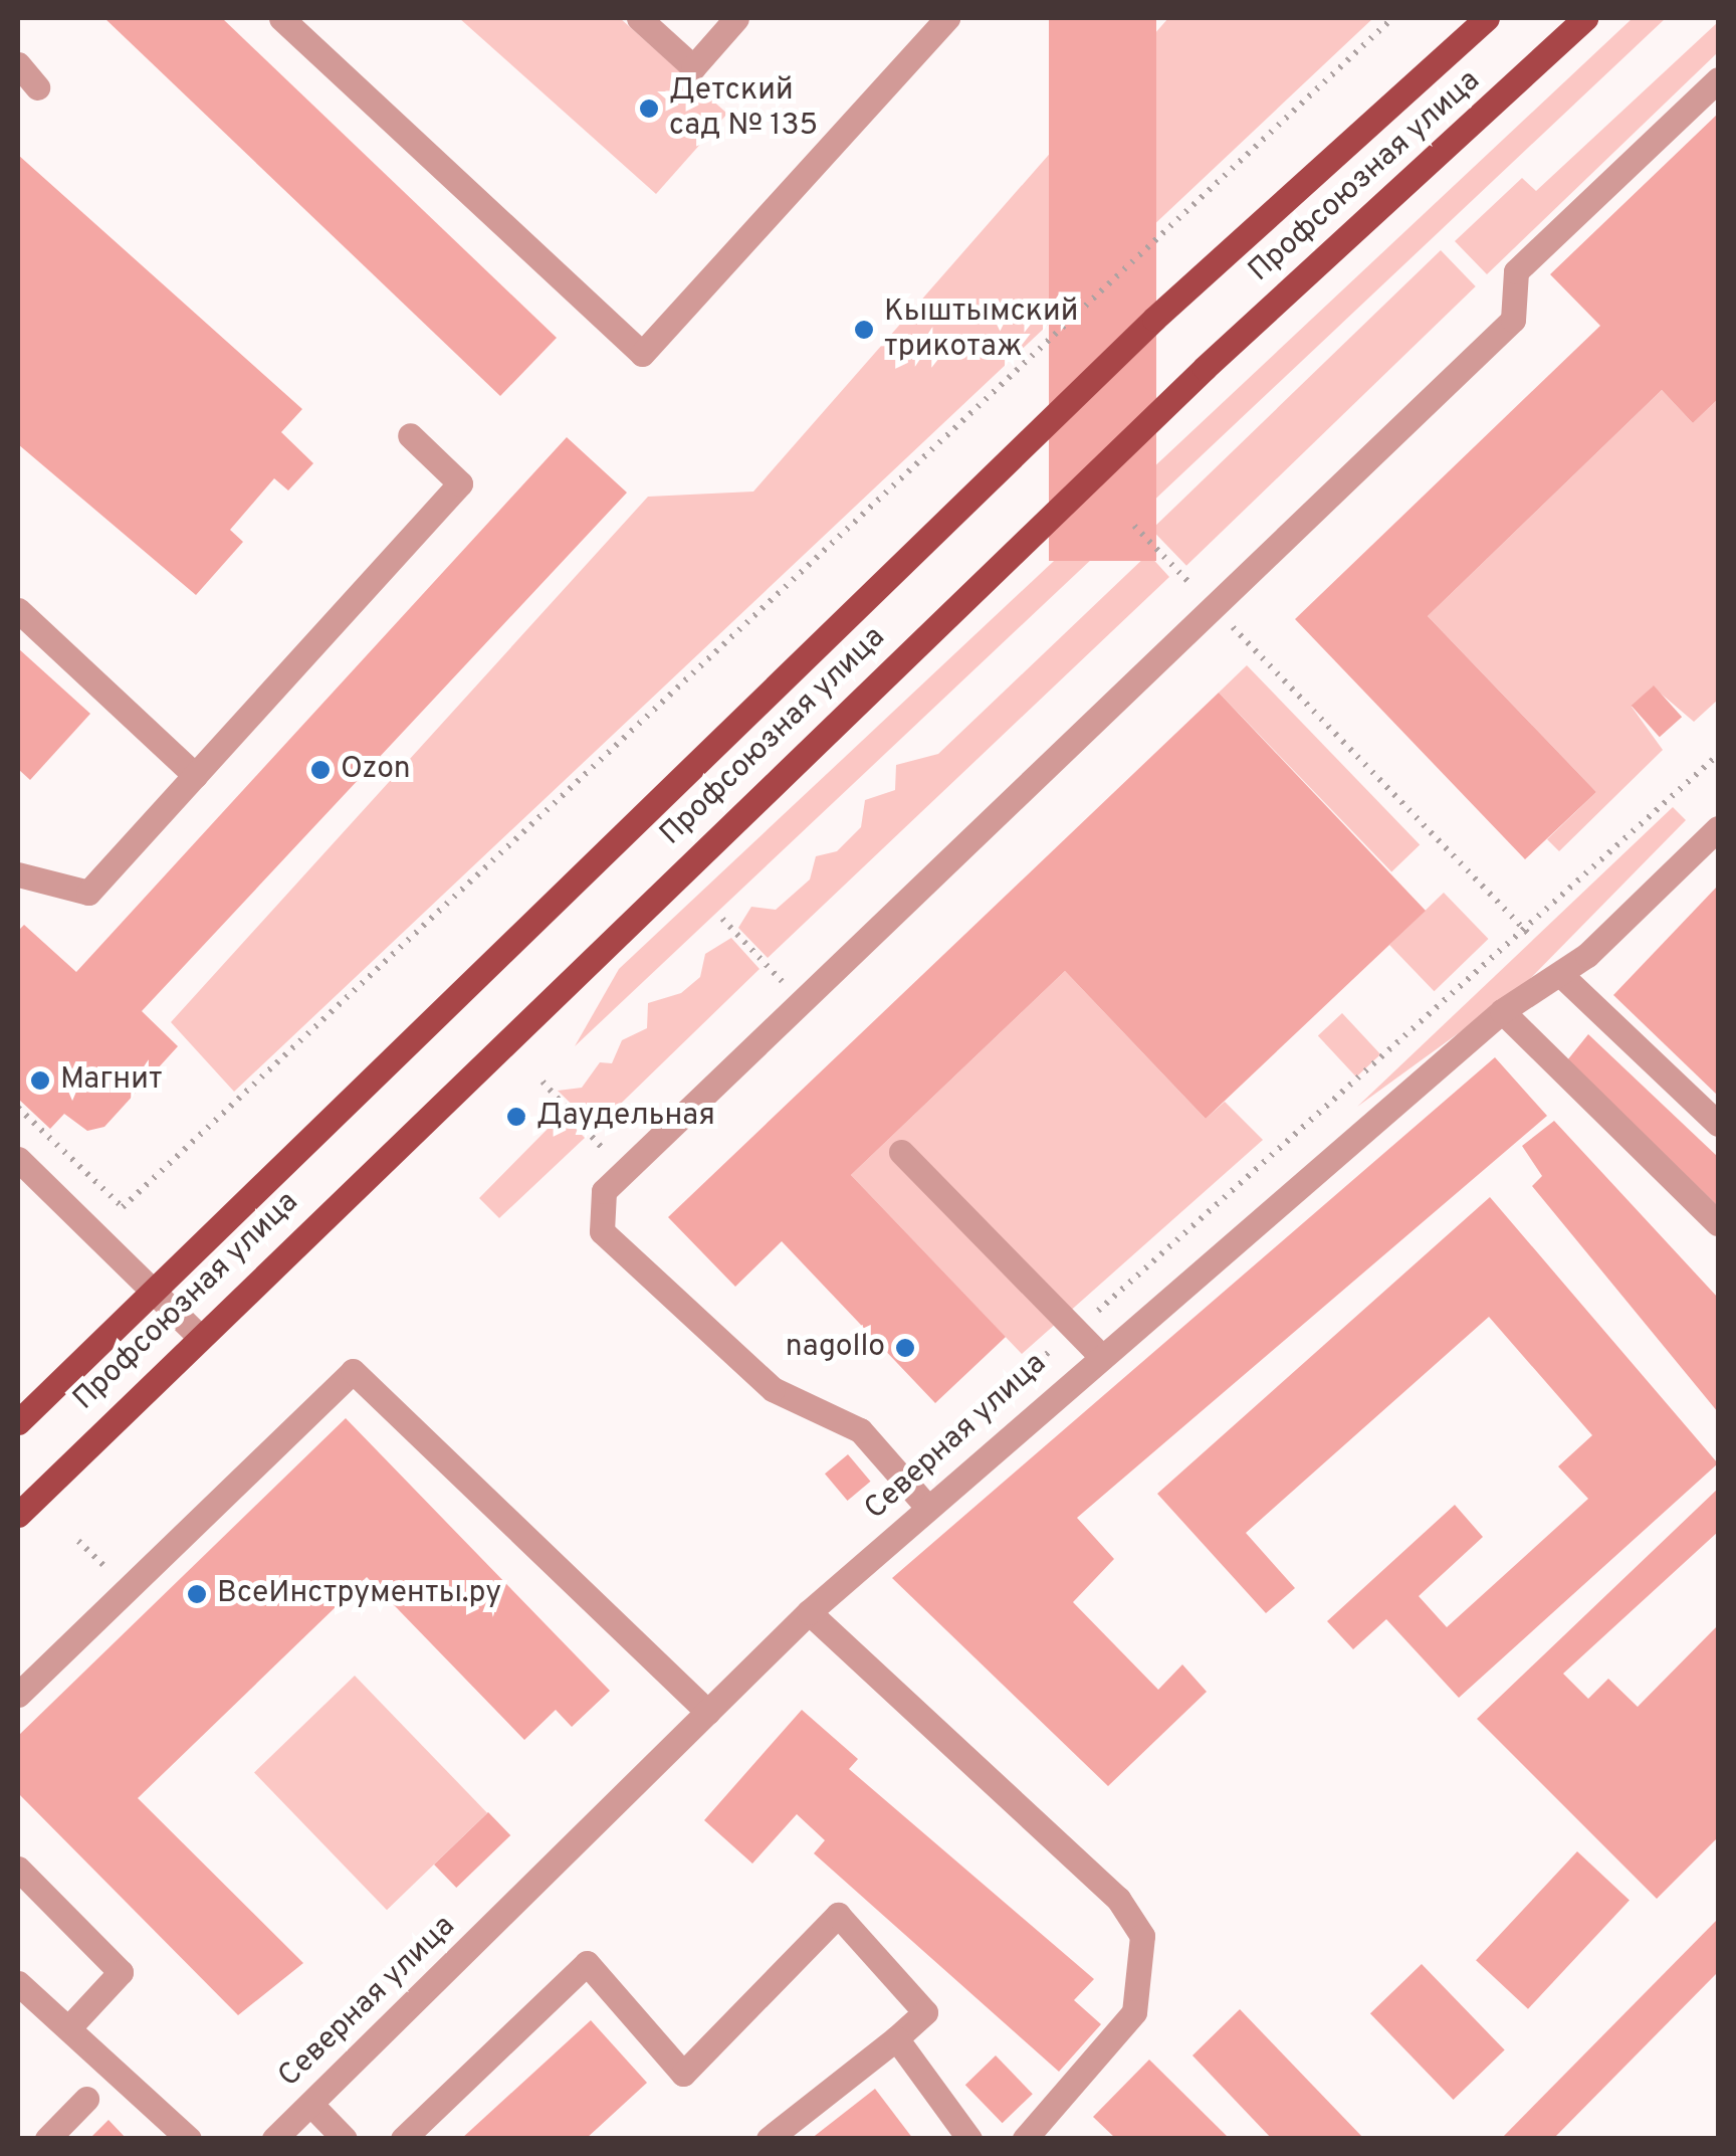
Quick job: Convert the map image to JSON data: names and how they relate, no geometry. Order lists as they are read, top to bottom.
{
  "streets": {
    "main road": ["Профсоюзная улица"],
    "street": ["Северная улица"]
  },
  "places": [
    "Детский сад № 135",
    "Кыштымский трикотаж",
    "Ozon",
    "Магнит",
    "Даудельная",
    "nagollo",
    "ВсеИнструменты.ру"
  ]
}
